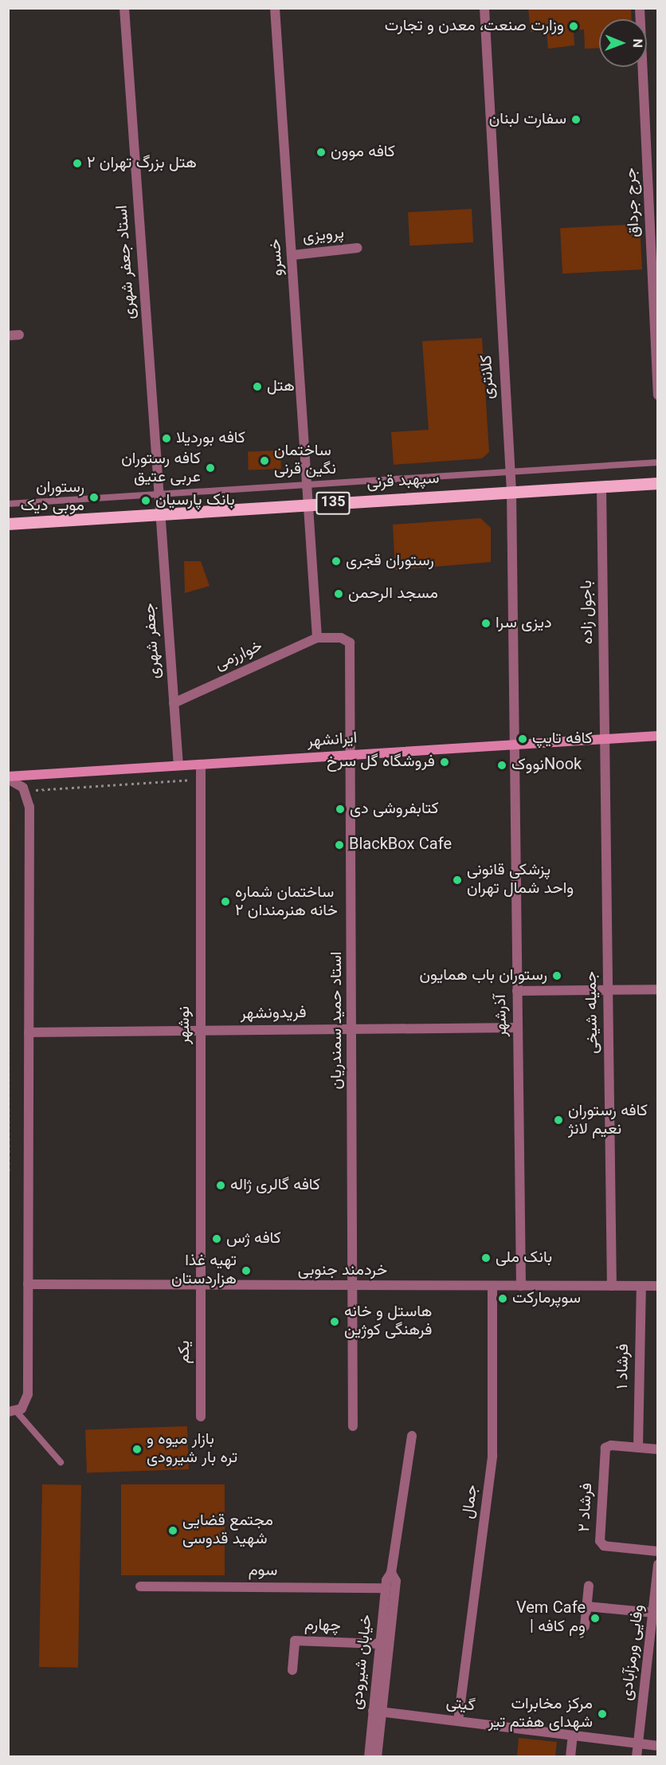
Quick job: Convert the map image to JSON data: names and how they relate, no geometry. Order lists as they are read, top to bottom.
{
  "streets": {
    "main road": ["سپهبد قرنی", "135", "ایرانشهر"],
    "street": [
      "جرج جرداق",
      "پرویزی",
      "خسرو",
      "استاد جعفر شهری",
      "کلانتری",
      "باجول زاده",
      "جعفر شهری",
      "خوارزمی",
      "جمیله شیخی",
      "فریدونشهر",
      "آذرشهر",
      "استاد حمید سمندریان",
      "نوشهر",
      "خردمند جنوبی",
      "یکم",
      "فرشاد ۱",
      "جمال",
      "فرشاد ۲",
      "سوم",
      "چهارم",
      "وفایی ورمزآبادی",
      "خیابان شیرودی",
      "گیتی"
    ]
  },
  "crossings": [
    ["پرویزی", "خسرو"],
    ["خسرو", "سپهبد قرنی"],
    ["خسرو", "خوارزمی"],
    ["خسرو", "استاد حمید سمندریان"],
    ["استاد جعفر شهری", "سپهبد قرنی"],
    ["استاد جعفر شهری", "جعفر شهری"],
    ["کلانتری", "سپهبد قرنی"],
    ["کلانتری", "ایرانشهر"],
    ["کلانتری", "آذرشهر"],
    ["سپهبد قرنی", "باجول زاده"],
    ["سپهبد قرنی", "جعفر شهری"],
    ["باجول زاده", "ایرانشهر"],
    ["باجول زاده", "جمیله شیخی"],
    ["جعفر شهری", "خوارزمی"],
    ["جعفر شهری", "ایرانشهر"],
    ["خوارزمی", "استاد حمید سمندریان"],
    ["ایرانشهر", "جمیله شیخی"],
    ["ایرانشهر", "آذرشهر"],
    ["ایرانشهر", "استاد حمید سمندریان"],
    ["ایرانشهر", "نوشهر"],
    ["جمیله شیخی", "خردمند جنوبی"],
    ["فریدونشهر", "آذرشهر"],
    ["فریدونشهر", "استاد حمید سمندریان"],
    ["فریدونشهر", "نوشهر"],
    ["آذرشهر", "خردمند جنوبی"],
    ["استاد حمید سمندریان", "خردمند جنوبی"],
    ["نوشهر", "خردمند جنوبی"],
    ["نوشهر", "یکم"],
    ["خردمند جنوبی", "یکم"],
    ["خردمند جنوبی", "فرشاد ۱"],
    ["خردمند جنوبی", "جمال"],
    ["فرشاد ۱", "فرشاد ۲"],
    ["جمال", "گیتی"],
    ["سوم", "خیابان شیرودی"],
    ["چهارم", "خیابان شیرودی"],
    ["وفایی ورمزآبادی", "گیتی"],
    ["خیابان شیرودی", "گیتی"]
  ],
  "places": [
    "وزارت صنعت، معدن و تجارت",
    "سفارت لبنان",
    "کافه موون",
    "هتل بزرگ تهران ۲",
    "هتل",
    "کافه بوردیلا",
    "ساختمان نگین قرنی",
    "کافه رستوران عربی عتیق",
    "رستوران موبی دیک",
    "بانک پارسیان",
    "رستوران قجری",
    "مسجد الرحمن",
    "دیزی سرا",
    "کافه تایپ",
    "فروشگاه گل سرخ",
    "نووکNook",
    "کتابفروشی دی",
    "BlackBox Cafe",
    "پزشکی قانونی واحد شمال تهران",
    "ساختمان شماره ۲ خانه هنرمندان",
    "رستوران باب همایون",
    "کافه رستوران نعیم لانژ",
    "کافه گالری ژاله",
    "کافه ژس",
    "بانک ملی",
    "تهیه غذا هزاردستان",
    "سوپرمارکت",
    "هاستل و خانه فرهنگی کوژین",
    "بازار میوه و تره بار شیرودی",
    "مجتمع قضایی شهید قدوسی",
    "Vem Cafe | وِم کافه",
    "مرکز مخابرات شهدای هفتم تیر"
  ],
  "north": "right"
}
